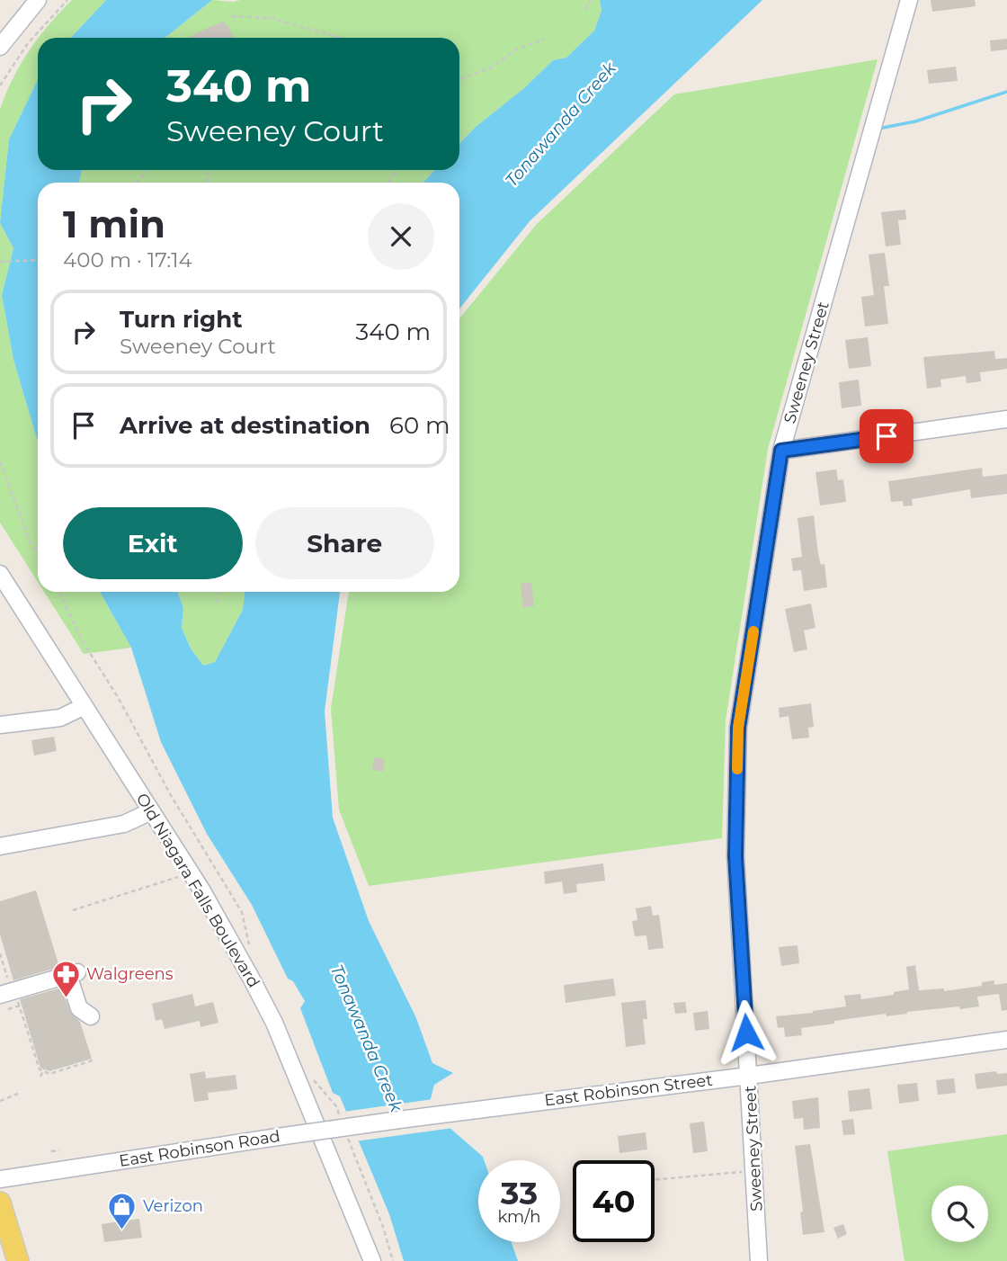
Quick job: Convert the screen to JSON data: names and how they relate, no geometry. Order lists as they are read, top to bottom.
{
  "streets": {
    "street": [
      "Sweeney Street",
      "Old Niagara Falls Boulevard",
      "East Robinson Street",
      "East Robinson Road"
    ]
  },
  "crossings": [
    ["Sweeney Street", "East Robinson Street"],
    ["East Robinson Street", "East Robinson Road"]
  ],
  "water": ["Tonawanda Creek"],
  "places": {
    "pharmacy": ["Walgreens"],
    "shop": ["Verizon"]
  },
  "page": {
    "turn": ["340 m", "Sweeney Court"],
    "heading": ["1 min", "400 m · 17:14"],
    "list": [
      {
        "name": "Turn right",
        "note": "Sweeney Court",
        "value": "340 m"
      },
      {
        "name": "Arrive at destination",
        "value": "60 m"
      }
    ],
    "buttons": ["Exit", "Share"],
    "speed": "33 km/h",
    "limit": "40"
  }
}
